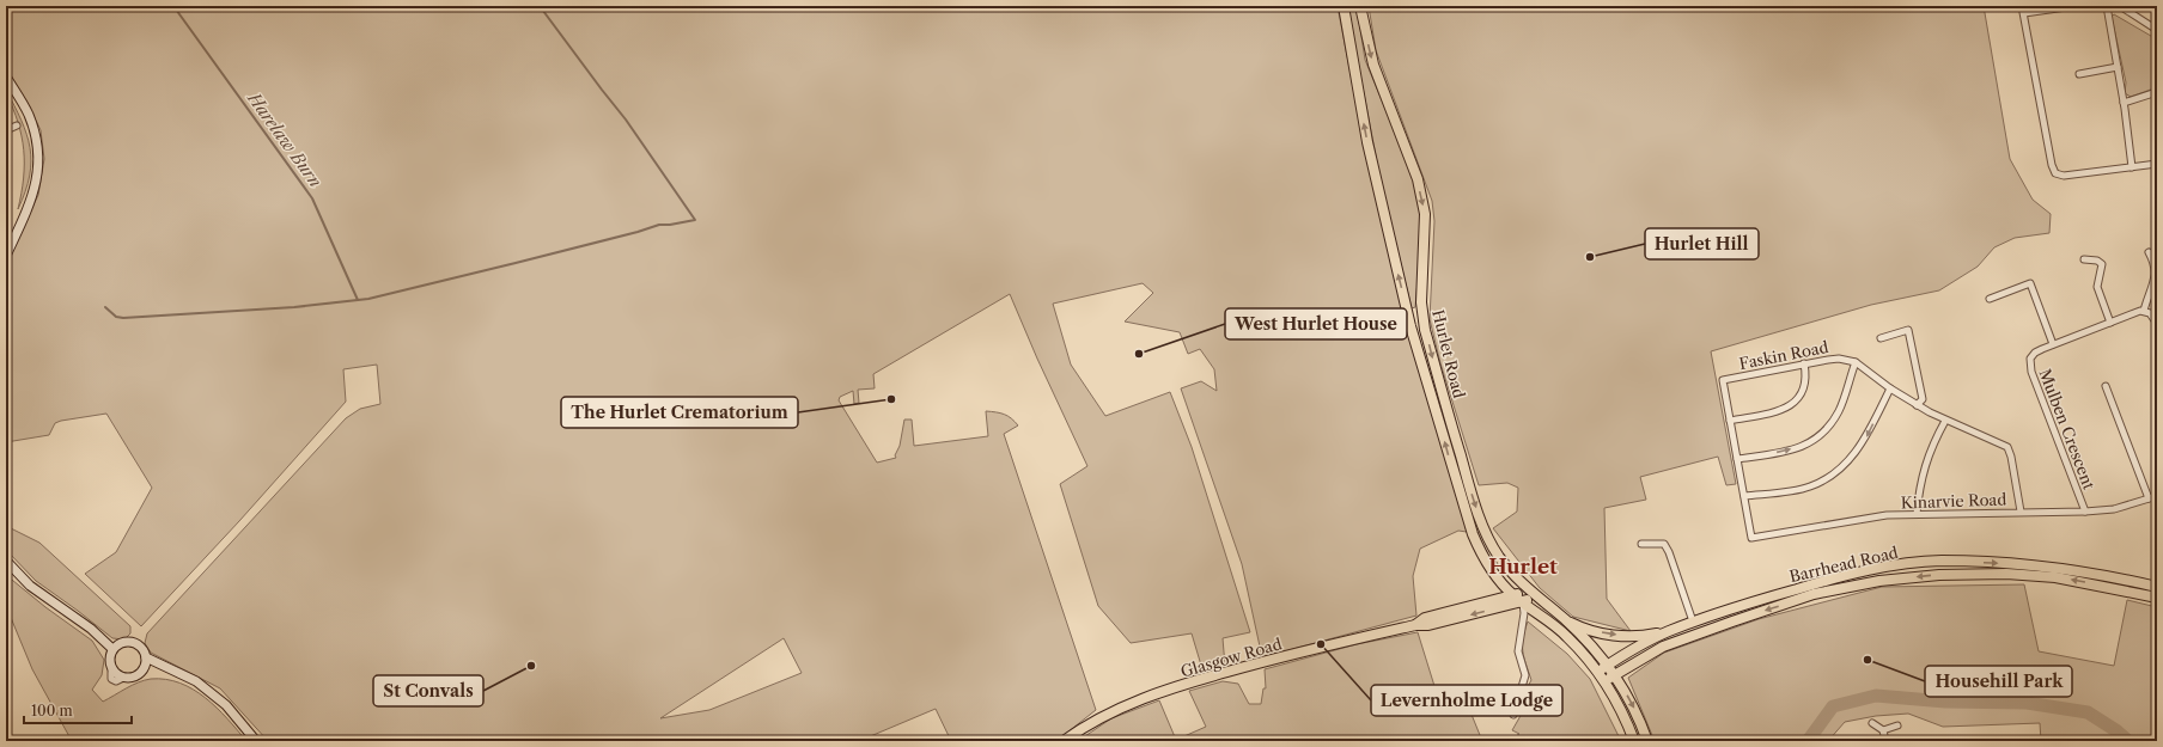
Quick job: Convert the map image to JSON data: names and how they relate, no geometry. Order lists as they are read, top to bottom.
{
  "streets": {
    "main road": ["Hurlet Road", "Barrhead Road", "Glasgow Road"],
    "street": ["Faskin Road", "Mulben Crescent", "Kinarvie Road"]
  },
  "crossings": [
    ["Hurlet Road", "Barrhead Road"],
    ["Hurlet Road", "Glasgow Road"],
    ["Faskin Road", "Kinarvie Road"],
    ["Mulben Crescent", "Kinarvie Road"]
  ],
  "districts": ["Hurlet"],
  "water": ["Harelaw Burn"],
  "places": [
    "Hurlet Hill",
    "West Hurlet House",
    "The Hurlet Crematorium",
    "Levernholme Lodge",
    "Househill Park",
    "St Convals"
  ],
  "scale_bar": "100 m"
}
